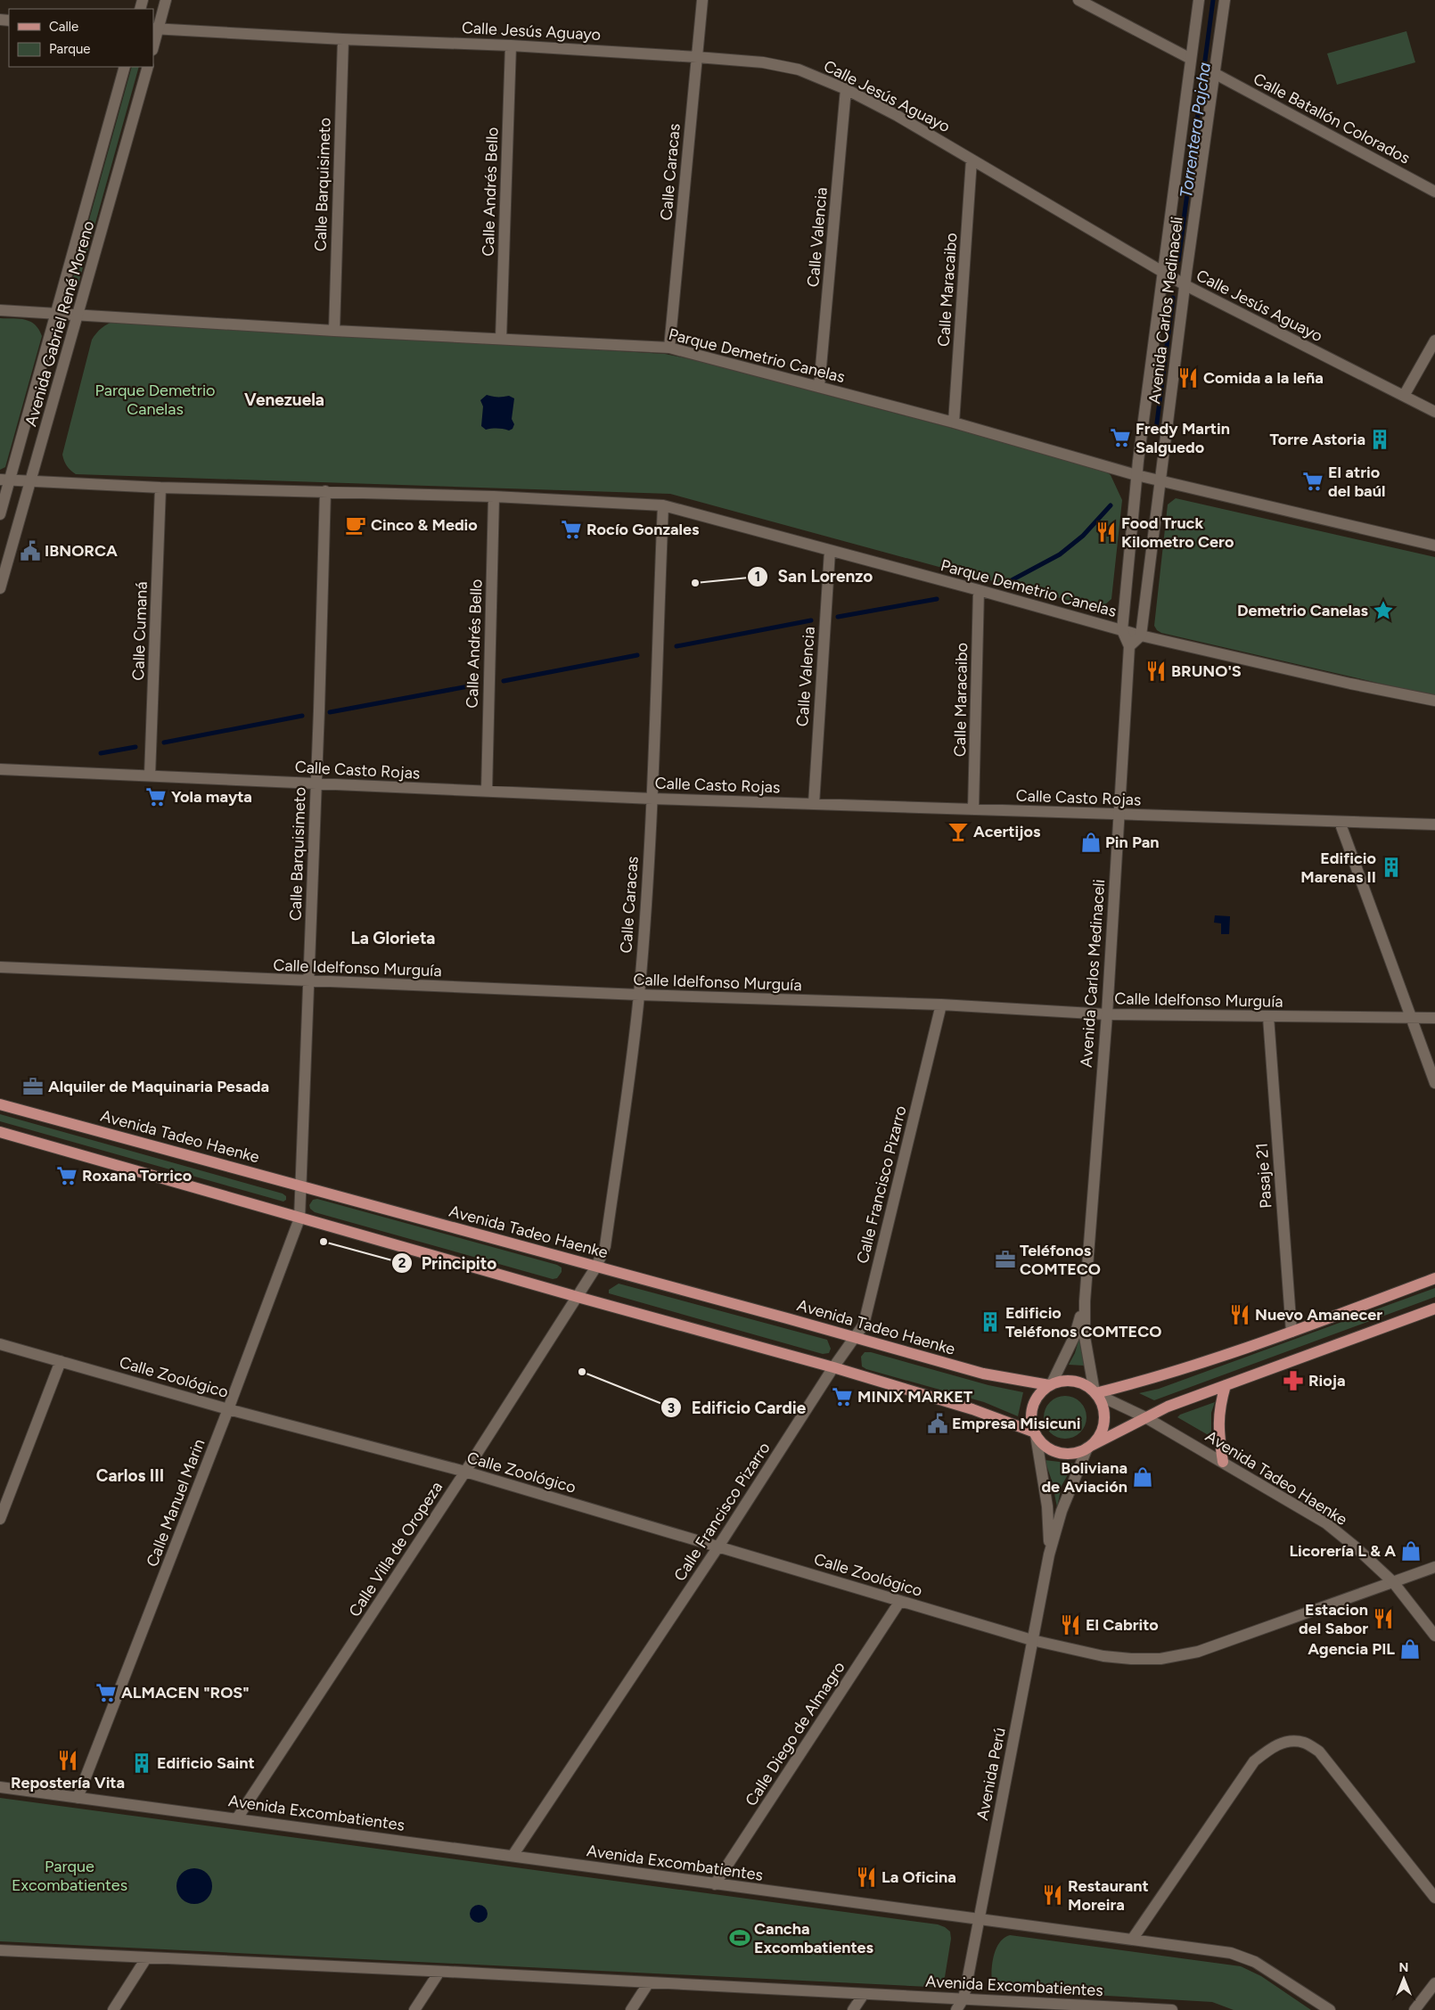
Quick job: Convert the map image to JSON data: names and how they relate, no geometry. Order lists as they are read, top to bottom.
{
  "streets": {
    "main road": ["Avenida Tadeo Haenke"],
    "street": [
      "Calle Jesús Aguayo",
      "Calle Batallón Colorados",
      "Calle Caracas",
      "Calle Barquisimeto",
      "Calle Andrés Bello",
      "Calle Valencia",
      "Calle Maracaibo",
      "Avenida Carlos Medinaceli",
      "Avenida Gabriel René Moreno",
      "Parque Demetrio Canelas",
      "Calle Cumaná",
      "Calle Casto Rojas",
      "Calle Idelfonso Murguía",
      "Pasaje 21",
      "Calle Francisco Pizarro",
      "Calle Zoológico",
      "Calle Manuel Marin",
      "Calle Villa de Oropeza",
      "Calle Diego de Almagro",
      "Avenida Perú",
      "Avenida Excombatientes"
    ]
  },
  "crossings": [
    ["Calle Jesús Aguayo", "Calle Caracas"],
    ["Calle Jesús Aguayo", "Calle Barquisimeto"],
    ["Calle Jesús Aguayo", "Calle Andrés Bello"],
    ["Calle Jesús Aguayo", "Calle Valencia"],
    ["Calle Jesús Aguayo", "Calle Maracaibo"],
    ["Calle Jesús Aguayo", "Avenida Carlos Medinaceli"],
    ["Calle Batallón Colorados", "Avenida Carlos Medinaceli"],
    ["Calle Caracas", "Parque Demetrio Canelas"],
    ["Calle Caracas", "Calle Casto Rojas"],
    ["Calle Caracas", "Calle Idelfonso Murguía"],
    ["Calle Caracas", "Avenida Tadeo Haenke"],
    ["Calle Caracas", "Calle Villa de Oropeza"],
    ["Calle Barquisimeto", "Parque Demetrio Canelas"],
    ["Calle Barquisimeto", "Calle Casto Rojas"],
    ["Calle Barquisimeto", "Calle Idelfonso Murguía"],
    ["Calle Barquisimeto", "Avenida Tadeo Haenke"],
    ["Calle Barquisimeto", "Calle Manuel Marin"],
    ["Calle Andrés Bello", "Parque Demetrio Canelas"],
    ["Calle Andrés Bello", "Calle Casto Rojas"],
    ["Calle Valencia", "Parque Demetrio Canelas"],
    ["Calle Valencia", "Calle Casto Rojas"],
    ["Calle Maracaibo", "Parque Demetrio Canelas"],
    ["Calle Maracaibo", "Calle Casto Rojas"],
    ["Avenida Carlos Medinaceli", "Parque Demetrio Canelas"],
    ["Avenida Carlos Medinaceli", "Calle Casto Rojas"],
    ["Avenida Carlos Medinaceli", "Calle Idelfonso Murguía"],
    ["Avenida Carlos Medinaceli", "Avenida Tadeo Haenke"],
    ["Avenida Carlos Medinaceli", "Avenida Perú"],
    ["Avenida Gabriel René Moreno", "Parque Demetrio Canelas"],
    ["Parque Demetrio Canelas", "Calle Cumaná"],
    ["Calle Cumaná", "Calle Casto Rojas"],
    ["Calle Idelfonso Murguía", "Pasaje 21"],
    ["Calle Idelfonso Murguía", "Calle Francisco Pizarro"],
    ["Avenida Tadeo Haenke", "Calle Francisco Pizarro"],
    ["Avenida Tadeo Haenke", "Calle Zoológico"],
    ["Avenida Tadeo Haenke", "Avenida Perú"],
    ["Calle Francisco Pizarro", "Calle Zoológico"],
    ["Calle Francisco Pizarro", "Avenida Excombatientes"],
    ["Calle Zoológico", "Calle Manuel Marin"],
    ["Calle Zoológico", "Calle Villa de Oropeza"],
    ["Calle Zoológico", "Calle Diego de Almagro"],
    ["Calle Zoológico", "Avenida Perú"],
    ["Calle Manuel Marin", "Avenida Excombatientes"],
    ["Calle Villa de Oropeza", "Avenida Excombatientes"],
    ["Calle Diego de Almagro", "Avenida Excombatientes"],
    ["Avenida Perú", "Avenida Excombatientes"]
  ],
  "districts": ["Venezuela", "La Glorieta", "Carlos III"],
  "water": ["Torrentera Pajcha"],
  "parks": ["Parque Demetrio Canelas", "Parque Excombatientes"],
  "places": {
    "restaurant": [
      "Comida a la leña",
      "Food Truck Kilometro Cero",
      "BRUNO'S",
      "Nuevo Amanecer",
      "Estacion del Sabor",
      "El Cabrito",
      "Repostería Vita",
      "La Oficina",
      "Restaurant Moreira"
    ],
    "supermarket": [
      "Fredy Martin Salguedo",
      "El atrio del baúl",
      "Rocío Gonzales",
      "Yola mayta",
      "Roxana Torrico",
      "MINIX MARKET",
      "ALMACEN \"ROS\""
    ],
    "building": [
      "Torre Astoria",
      "Edificio Marenas II",
      "Edificio Teléfonos COMTECO",
      "Edificio Saint"
    ],
    "cafe": ["Cinco & Medio"],
    "public building": ["IBNORCA", "Empresa Misicuni"],
    "other": ["San Lorenzo", "Principito", "Edificio Cardie"],
    "place": ["Demetrio Canelas"],
    "bar": ["Acertijos"],
    "shop": [
      "Pin Pan",
      "Boliviana de Aviación",
      "Licorería L & A",
      "Agencia PIL"
    ],
    "office": ["Alquiler de Maquinaria Pesada", "Teléfonos COMTECO"],
    "pharmacy": ["Rioja"],
    "sports": ["Cancha Excombatientes"]
  },
  "legend": ["Calle", "Parque"],
  "north": "top"
}
